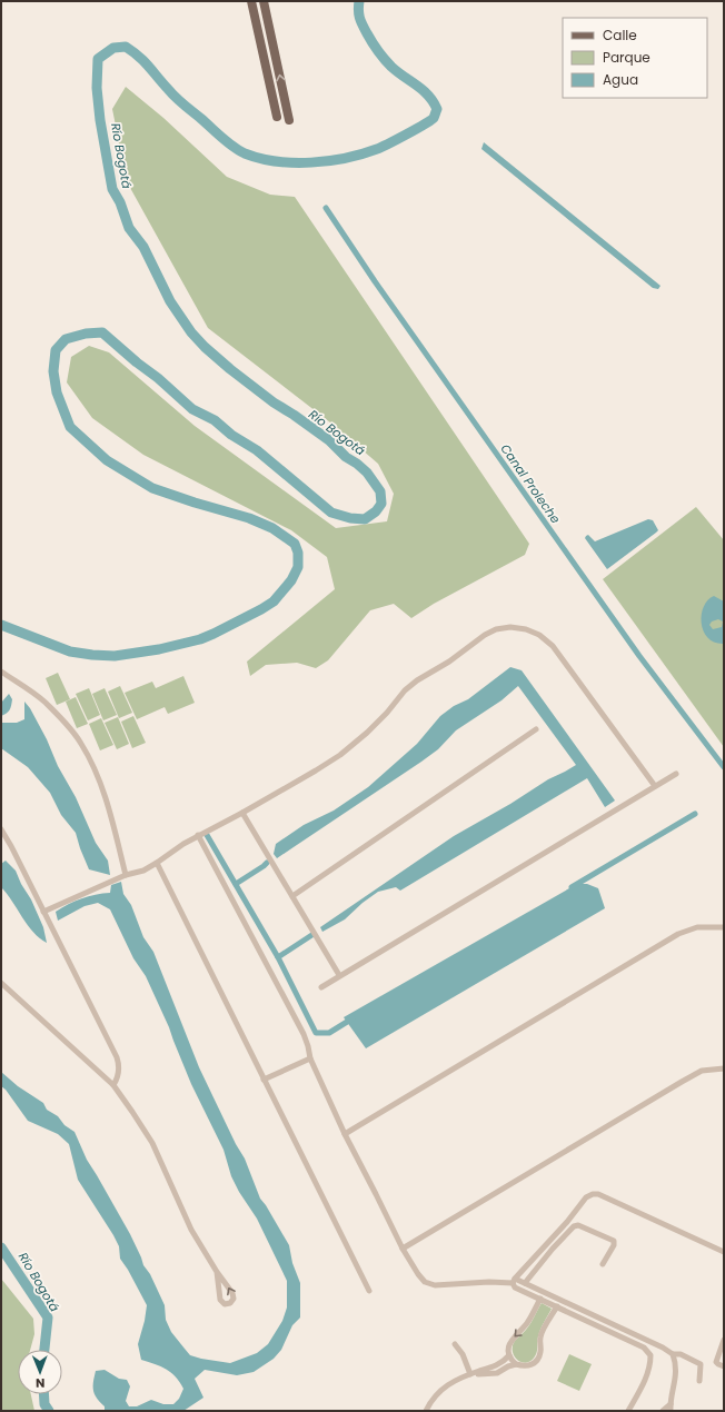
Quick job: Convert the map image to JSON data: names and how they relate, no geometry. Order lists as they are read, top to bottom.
{
  "water": ["Río Bogotá", "Canal Proleche"],
  "legend": ["Calle", "Parque", "Agua"],
  "north": "bottom"
}
